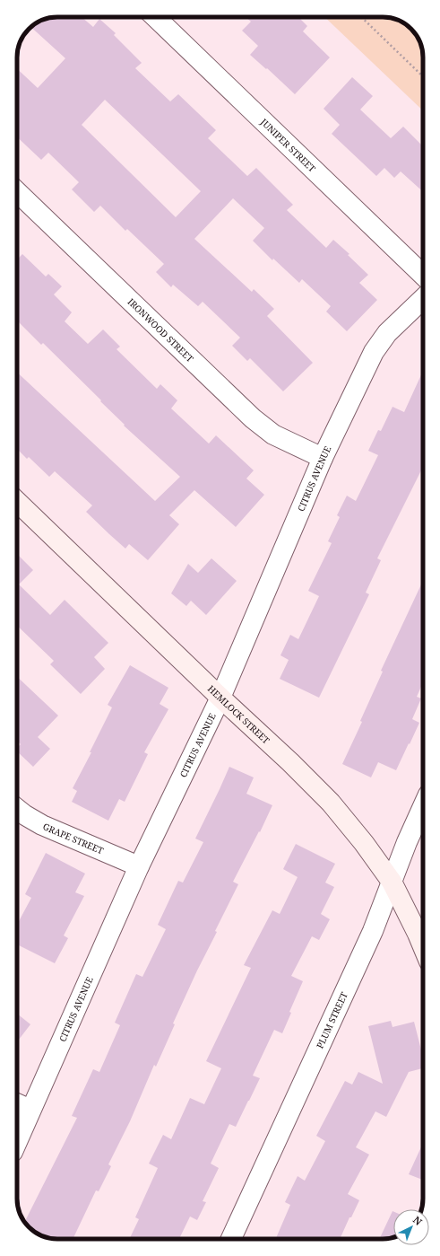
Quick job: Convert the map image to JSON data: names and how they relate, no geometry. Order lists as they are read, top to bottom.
{
  "streets": {
    "street": [
      "JUNIPER STREET",
      "IRONWOOD STREET",
      "CITRUS AVENUE",
      "HEMLOCK STREET",
      "GRAPE STREET",
      "PLUM STREET"
    ]
  },
  "crossings": [
    ["IRONWOOD STREET", "CITRUS AVENUE"],
    ["CITRUS AVENUE", "HEMLOCK STREET"],
    ["CITRUS AVENUE", "GRAPE STREET"],
    ["HEMLOCK STREET", "PLUM STREET"]
  ],
  "north": "top right"
}
